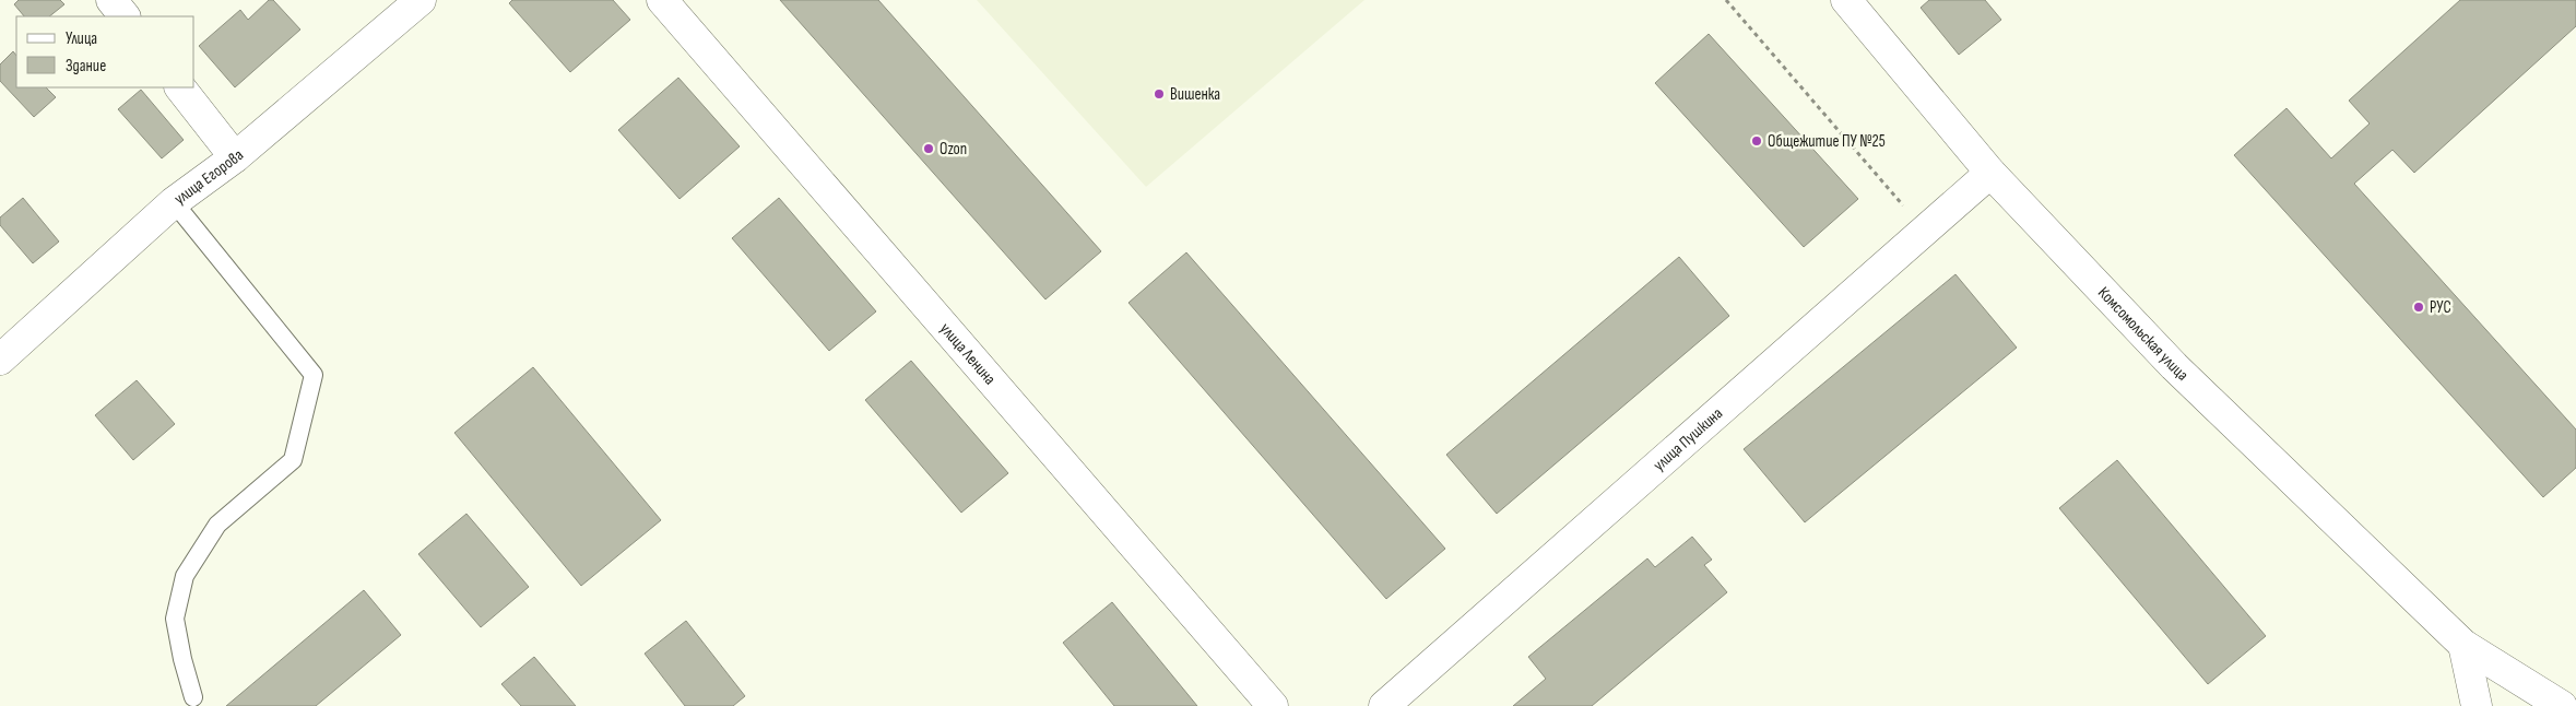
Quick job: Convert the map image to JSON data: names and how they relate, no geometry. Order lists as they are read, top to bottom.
{
  "streets": {
    "street": [
      "улица Егорова",
      "Комсомольская улица",
      "улица Ленина",
      "улица Пушкина"
    ]
  },
  "crossings": [
    ["Комсомольская улица", "улица Пушкина"]
  ],
  "places": [
    "Вишенка",
    "Общежитие ПУ №25",
    "Ozon",
    "РУС"
  ],
  "legend": ["Улица", "Здание"]
}
